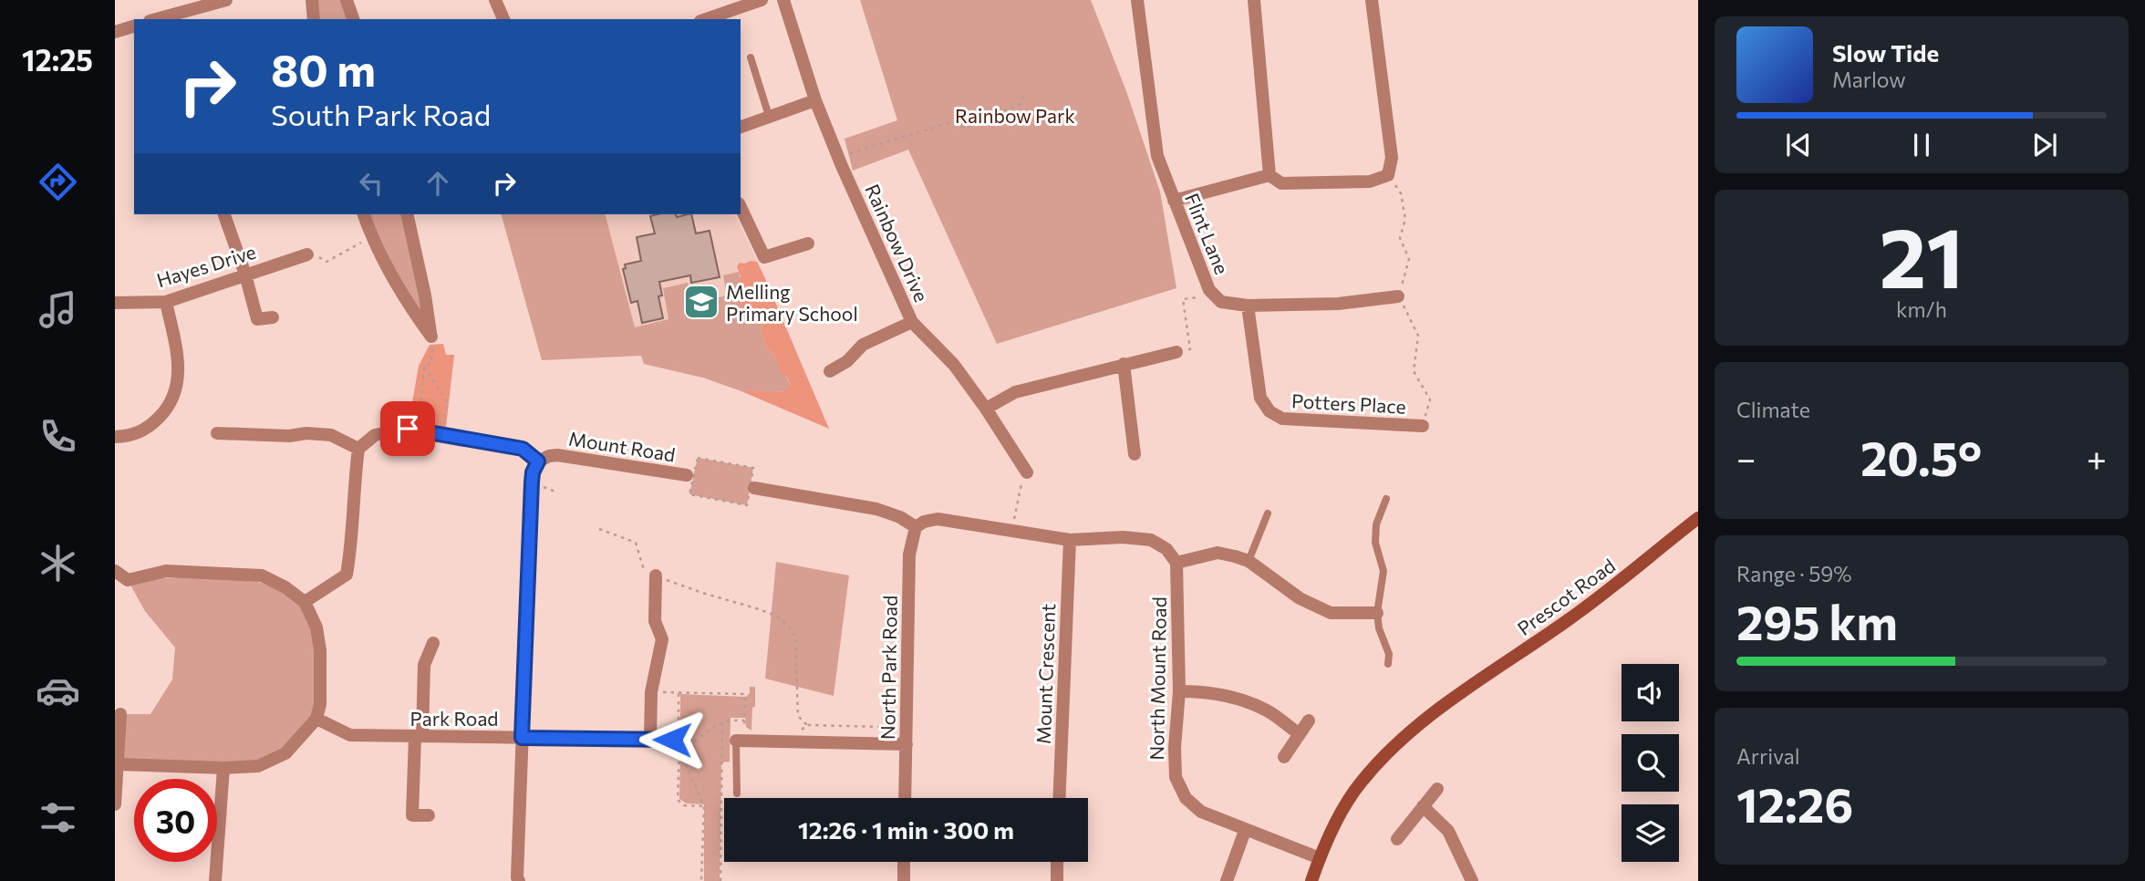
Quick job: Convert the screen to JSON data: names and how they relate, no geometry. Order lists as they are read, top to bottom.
{
  "streets": {
    "main road": ["Prescot Road"],
    "street": [
      "Flint Lane",
      "Rainbow Drive",
      "Hayes Drive",
      "Potters Place",
      "Mount Road",
      "North Park Road",
      "Mount Crescent",
      "North Mount Road",
      "Park Road"
    ]
  },
  "crossings": [
    ["Flint Lane", "Potters Place"],
    ["Prescot Road", "North Mount Road"]
  ],
  "parks": ["Rainbow Park"],
  "places": {
    "school or university": ["Melling Primary School"]
  },
  "page": {
    "tabs": "12:25",
    "turn": ["80 m", "South Park Road"],
    "song": ["Slow Tide", "Marlow"],
    "tile": [
      ["21", "km/h"],
      "Climate",
      ["Range · 59%", "295 km"],
      ["Arrival", "12:26"]
    ],
    "heat": ["−", "20.5°", "+"],
    "limit": "30",
    "trip": "12:26 · 1 min · 300 m"
  }
}
